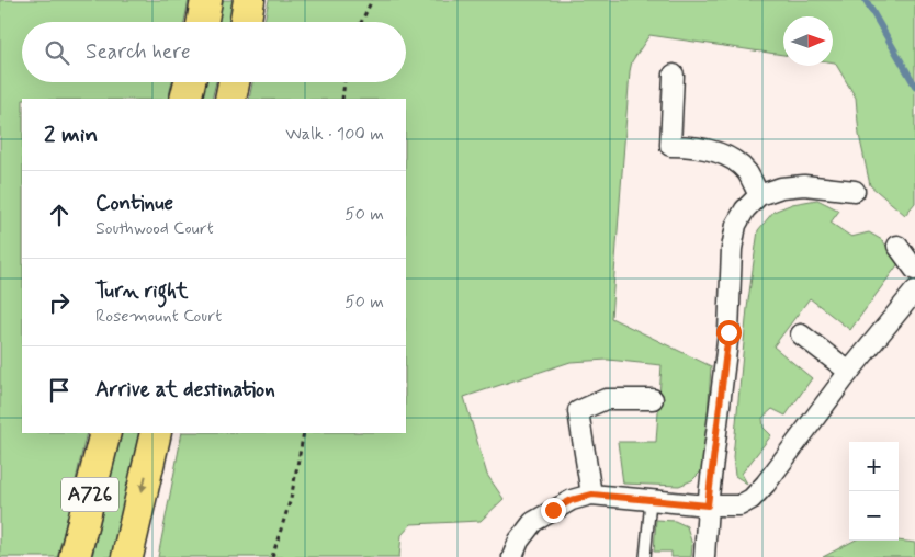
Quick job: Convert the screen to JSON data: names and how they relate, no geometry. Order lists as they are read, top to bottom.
{
  "streets": {
    "highway": ["A726"]
  },
  "north": "right",
  "page": {
    "search": "Search here",
    "heading": ["2 min", "Walk · 100 m"],
    "list": [
      ["Continue", "Southwood Court", "50 m"],
      ["Turn right", "Rosemount Court", "50 m"],
      "Arrive at destination"
    ],
    "map_buttons": ["+", "−"]
  }
}
